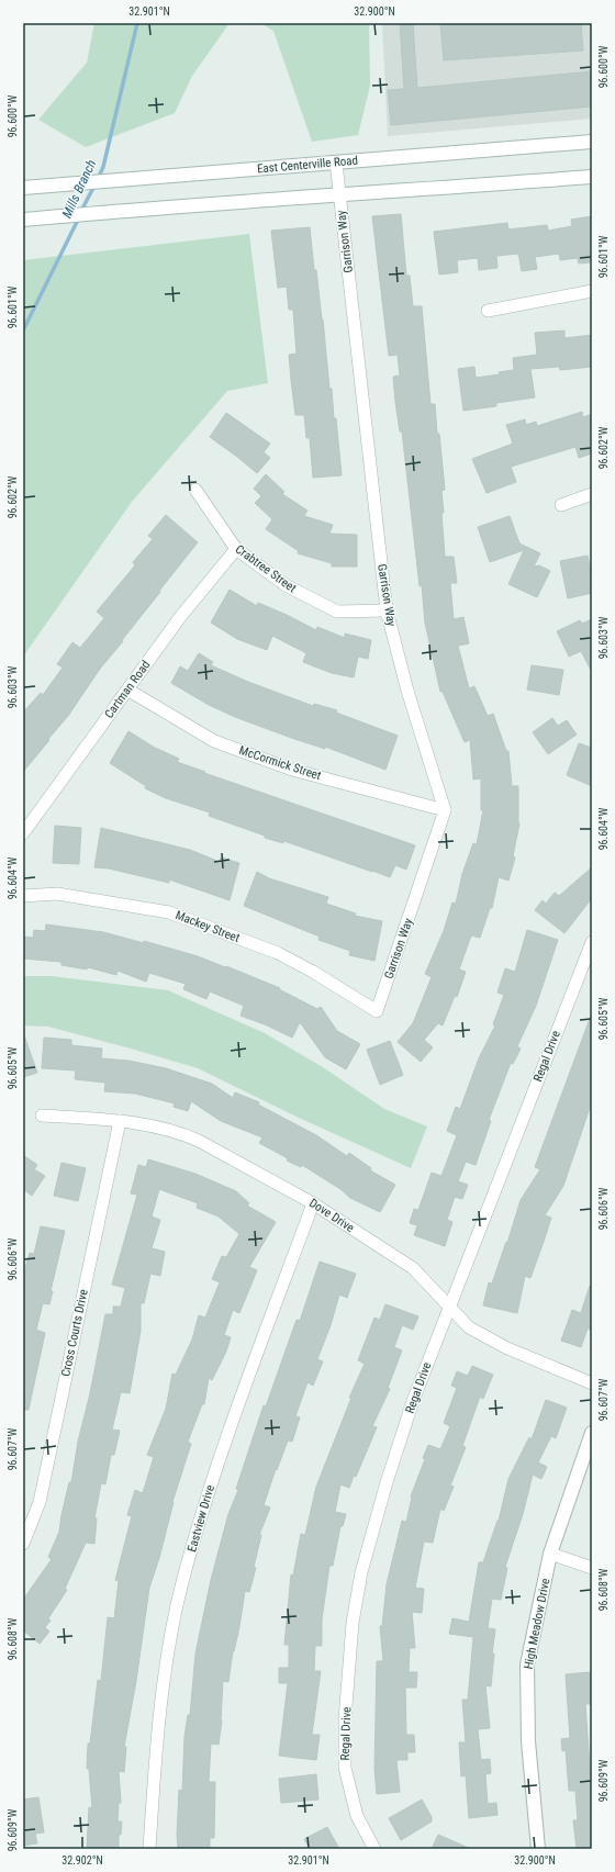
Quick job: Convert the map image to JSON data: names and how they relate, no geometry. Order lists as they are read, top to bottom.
{
  "streets": {
    "main road": ["East Centerville Road", "High Meadow Drive"],
    "street": [
      "Garrison Way",
      "Crabtree Street",
      "Cartman Road",
      "McCormick Street",
      "Mackey Street",
      "Regal Drive",
      "Dove Drive",
      "Cross Courts Drive",
      "Eastview Drive"
    ]
  },
  "crossings": [
    ["East Centerville Road", "Garrison Way"],
    ["Garrison Way", "Crabtree Street"],
    ["Garrison Way", "McCormick Street"],
    ["Garrison Way", "Mackey Street"],
    ["Crabtree Street", "Cartman Road"],
    ["Cartman Road", "McCormick Street"],
    ["Regal Drive", "Dove Drive"],
    ["Dove Drive", "Cross Courts Drive"],
    ["Dove Drive", "Eastview Drive"]
  ],
  "water": ["Mills Branch"],
  "coordinates": [
    "32.901°N",
    "32.900°N",
    "96.600°W",
    "96.601°W",
    "96.602°W",
    "96.603°W",
    "96.604°W",
    "96.605°W",
    "96.606°W",
    "96.607°W",
    "96.608°W",
    "96.609°W",
    "32.902°N"
  ]
}
